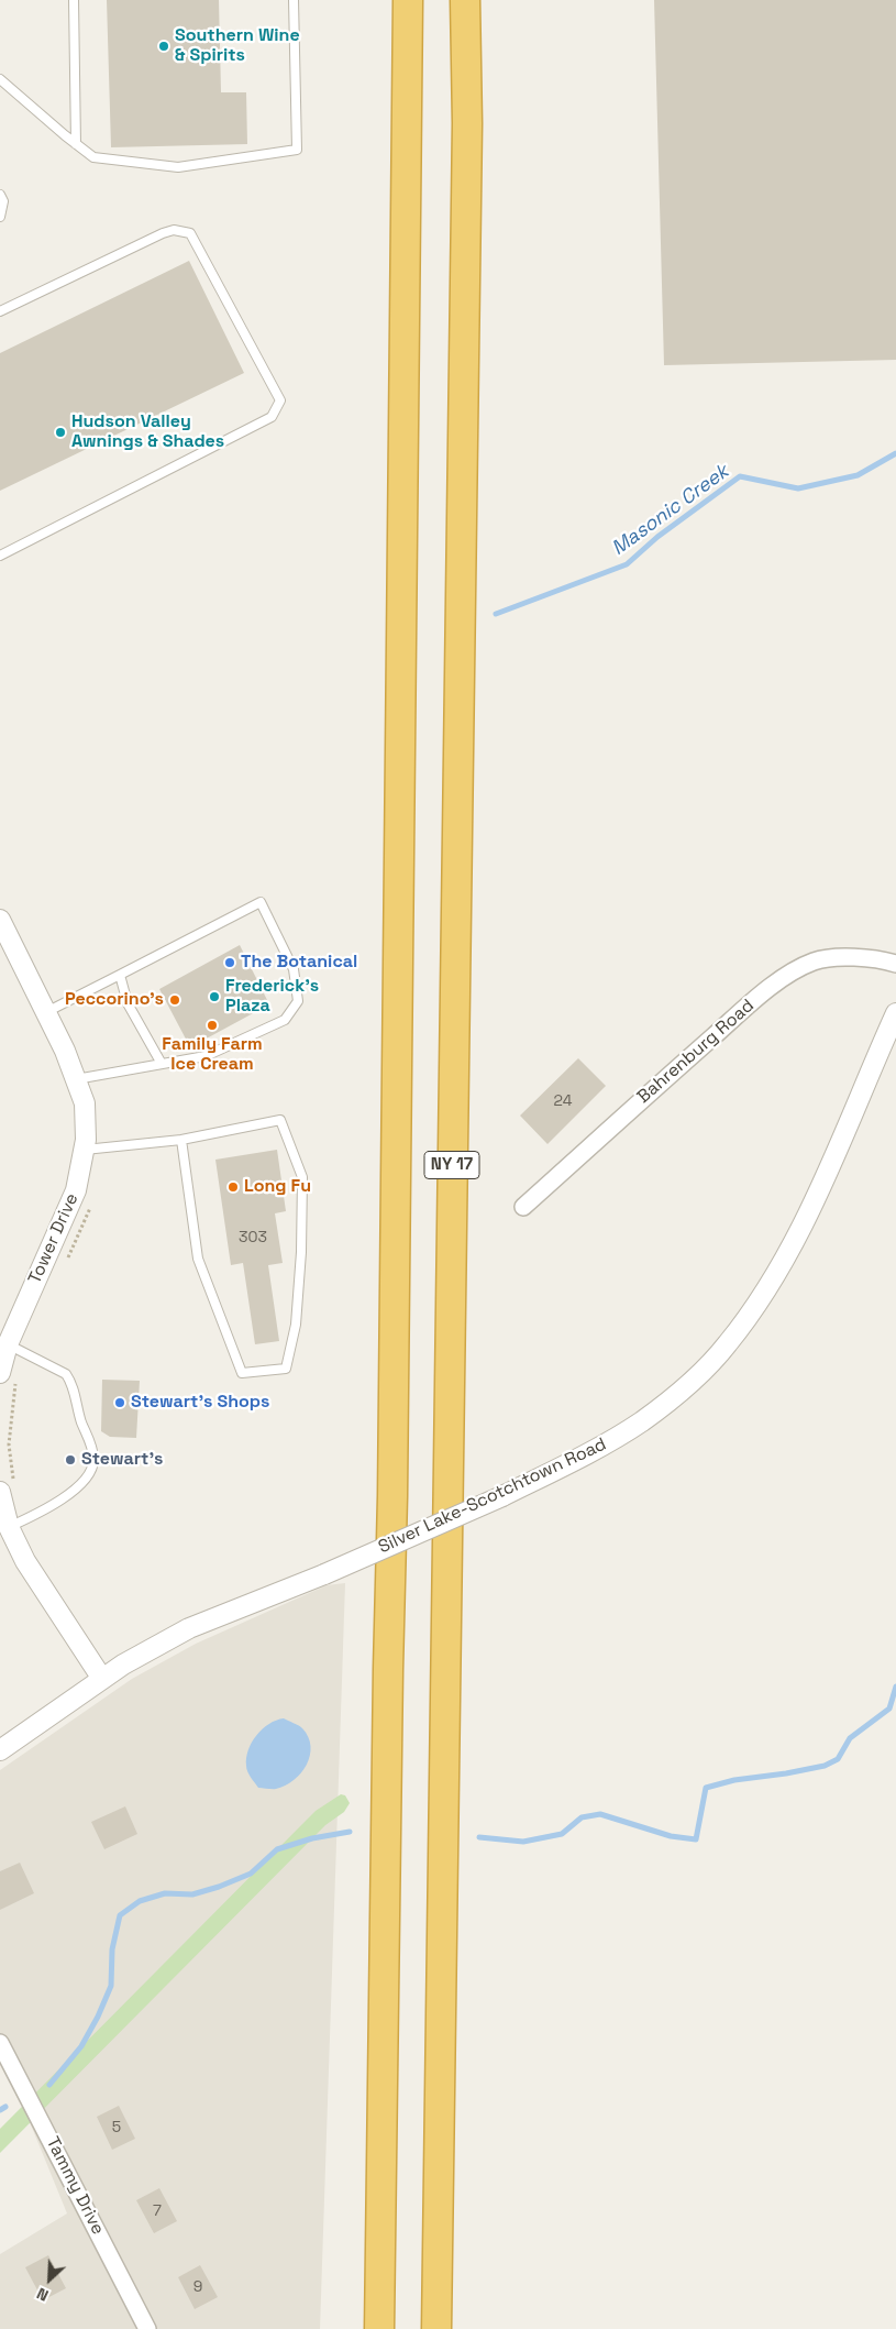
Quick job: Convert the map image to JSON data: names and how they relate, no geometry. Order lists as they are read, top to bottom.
{
  "streets": {
    "highway": ["NY 17"],
    "street": [
      "Bahrenburg Road",
      "Tower Drive",
      "Silver Lake-Scotchtown Road",
      "Tammy Drive"
    ]
  },
  "water": ["Masonic Creek"],
  "places": [
    "Southern Wine & Spirits",
    "Hudson Valley Awnings & Shades",
    "The Botanical",
    "Frederick's Plaza",
    "Peccorino's",
    "Family Farm Ice Cream",
    "Long Fu",
    "Stewart's Shops",
    "Stewart's"
  ],
  "house_numbers": [
    "24",
    "303",
    "5",
    "7",
    "9"
  ],
  "north": "bottom left"
}
